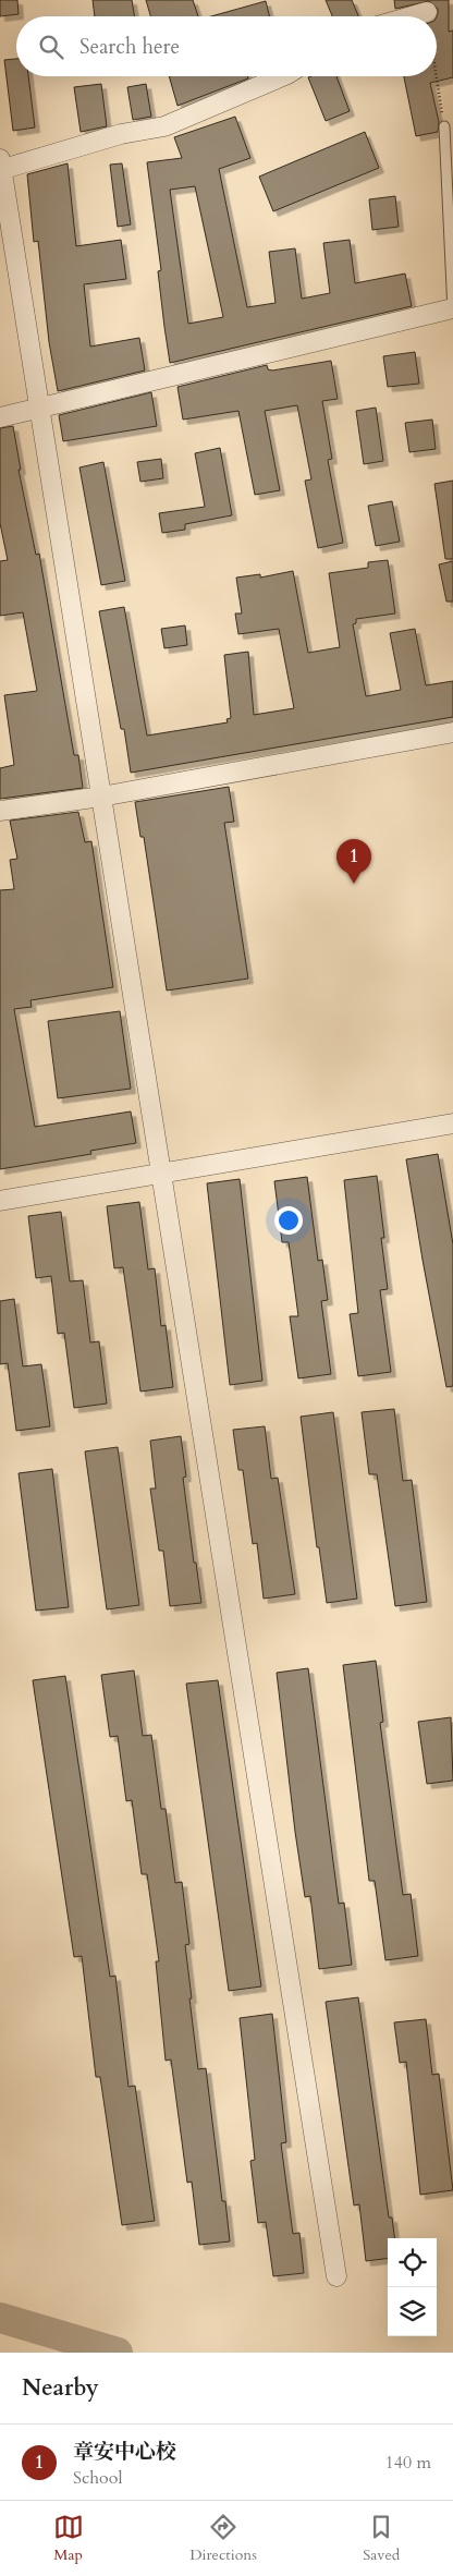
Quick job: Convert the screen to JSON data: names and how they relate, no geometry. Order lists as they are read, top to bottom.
{
  "page": {
    "search": "Search here",
    "pins": "1",
    "heading": "Nearby",
    "list": [
      {
        "mark": "1",
        "name": "章安中心校",
        "note": "School",
        "value": "140 m"
      }
    ],
    "nav": ["Map", "Directions", "Saved"]
  }
}
